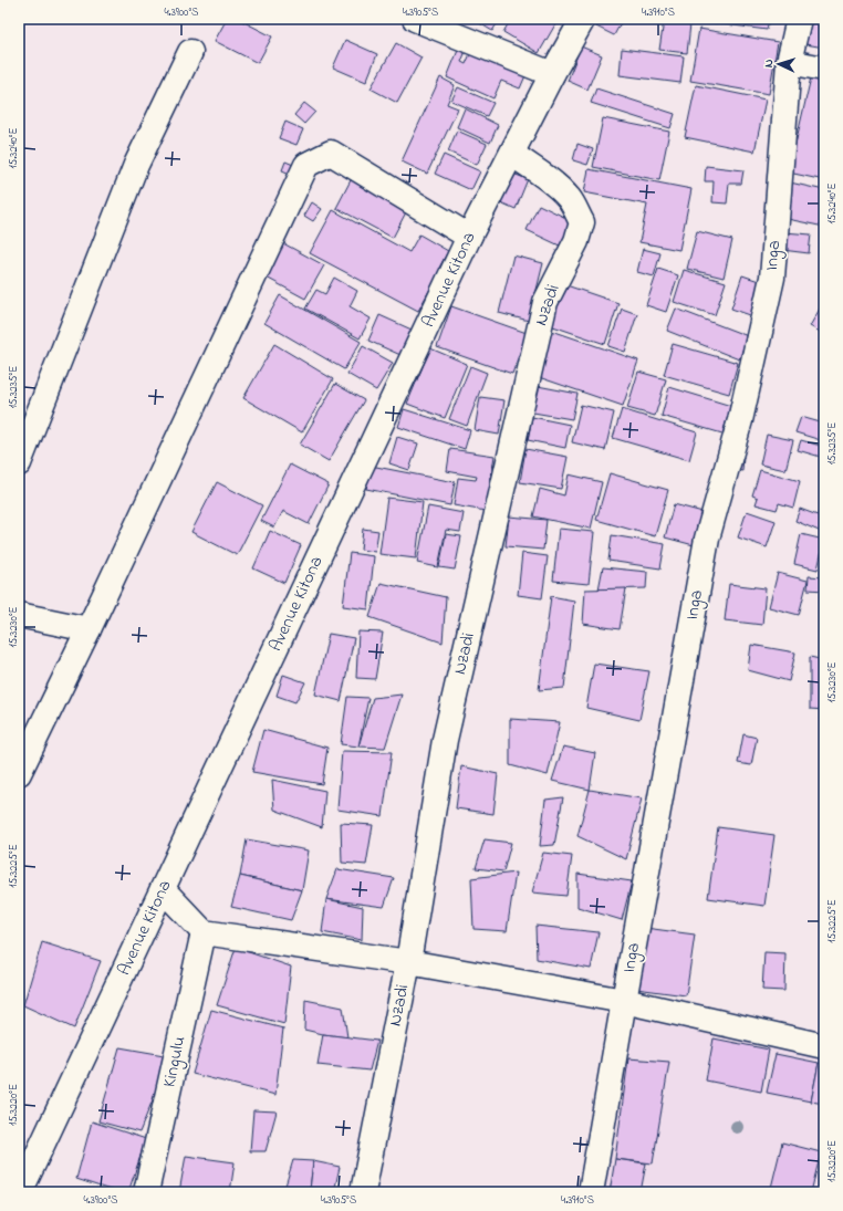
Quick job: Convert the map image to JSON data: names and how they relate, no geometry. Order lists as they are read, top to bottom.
{
  "streets": {
    "street": [
      "Inga",
      "Avenue Kitona",
      "Nzadi",
      "Kingulu"
    ]
  },
  "crossings": [
    ["Avenue Kitona", "Nzadi"]
  ],
  "north": "left",
  "coordinates": [
    "4.3900°S",
    "4.3905°S",
    "4.3910°S",
    "15.3240°E",
    "15.3235°E",
    "15.3230°E",
    "15.3225°E",
    "15.3220°E"
  ]
}
